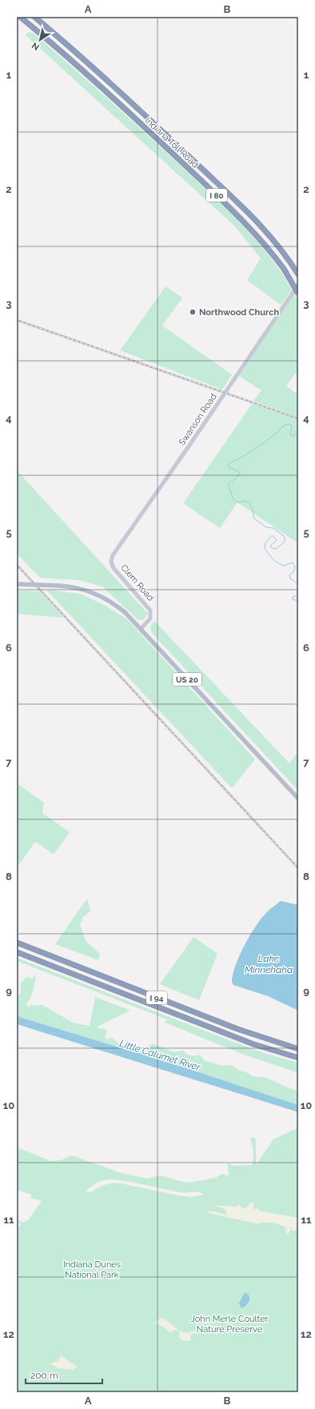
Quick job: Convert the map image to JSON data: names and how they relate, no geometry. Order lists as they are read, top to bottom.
{
  "streets": {
    "highway": ["Indiana Toll Road", "I 80", "I 94"],
    "main road": ["US 20"],
    "street": ["Swanson Road", "Clem Road"]
  },
  "crossings": [
    ["Swanson Road", "Clem Road"],
    ["Clem Road", "US 20"]
  ],
  "water": ["Lake Minnehaha", "Little Calumet River"],
  "parks": ["Indiana Dunes National Park", "John Merle Coulter Nature Preserve"],
  "places": ["Northwood Church"],
  "scale_bar": "200 m",
  "north": "bottom left",
  "grid": {
    "columns": ["A", "B"],
    "rows": [
      "1",
      "2",
      "3",
      "4",
      "5",
      "6",
      "7",
      "8",
      "9",
      "10",
      "11",
      "12"
    ]
  }
}
